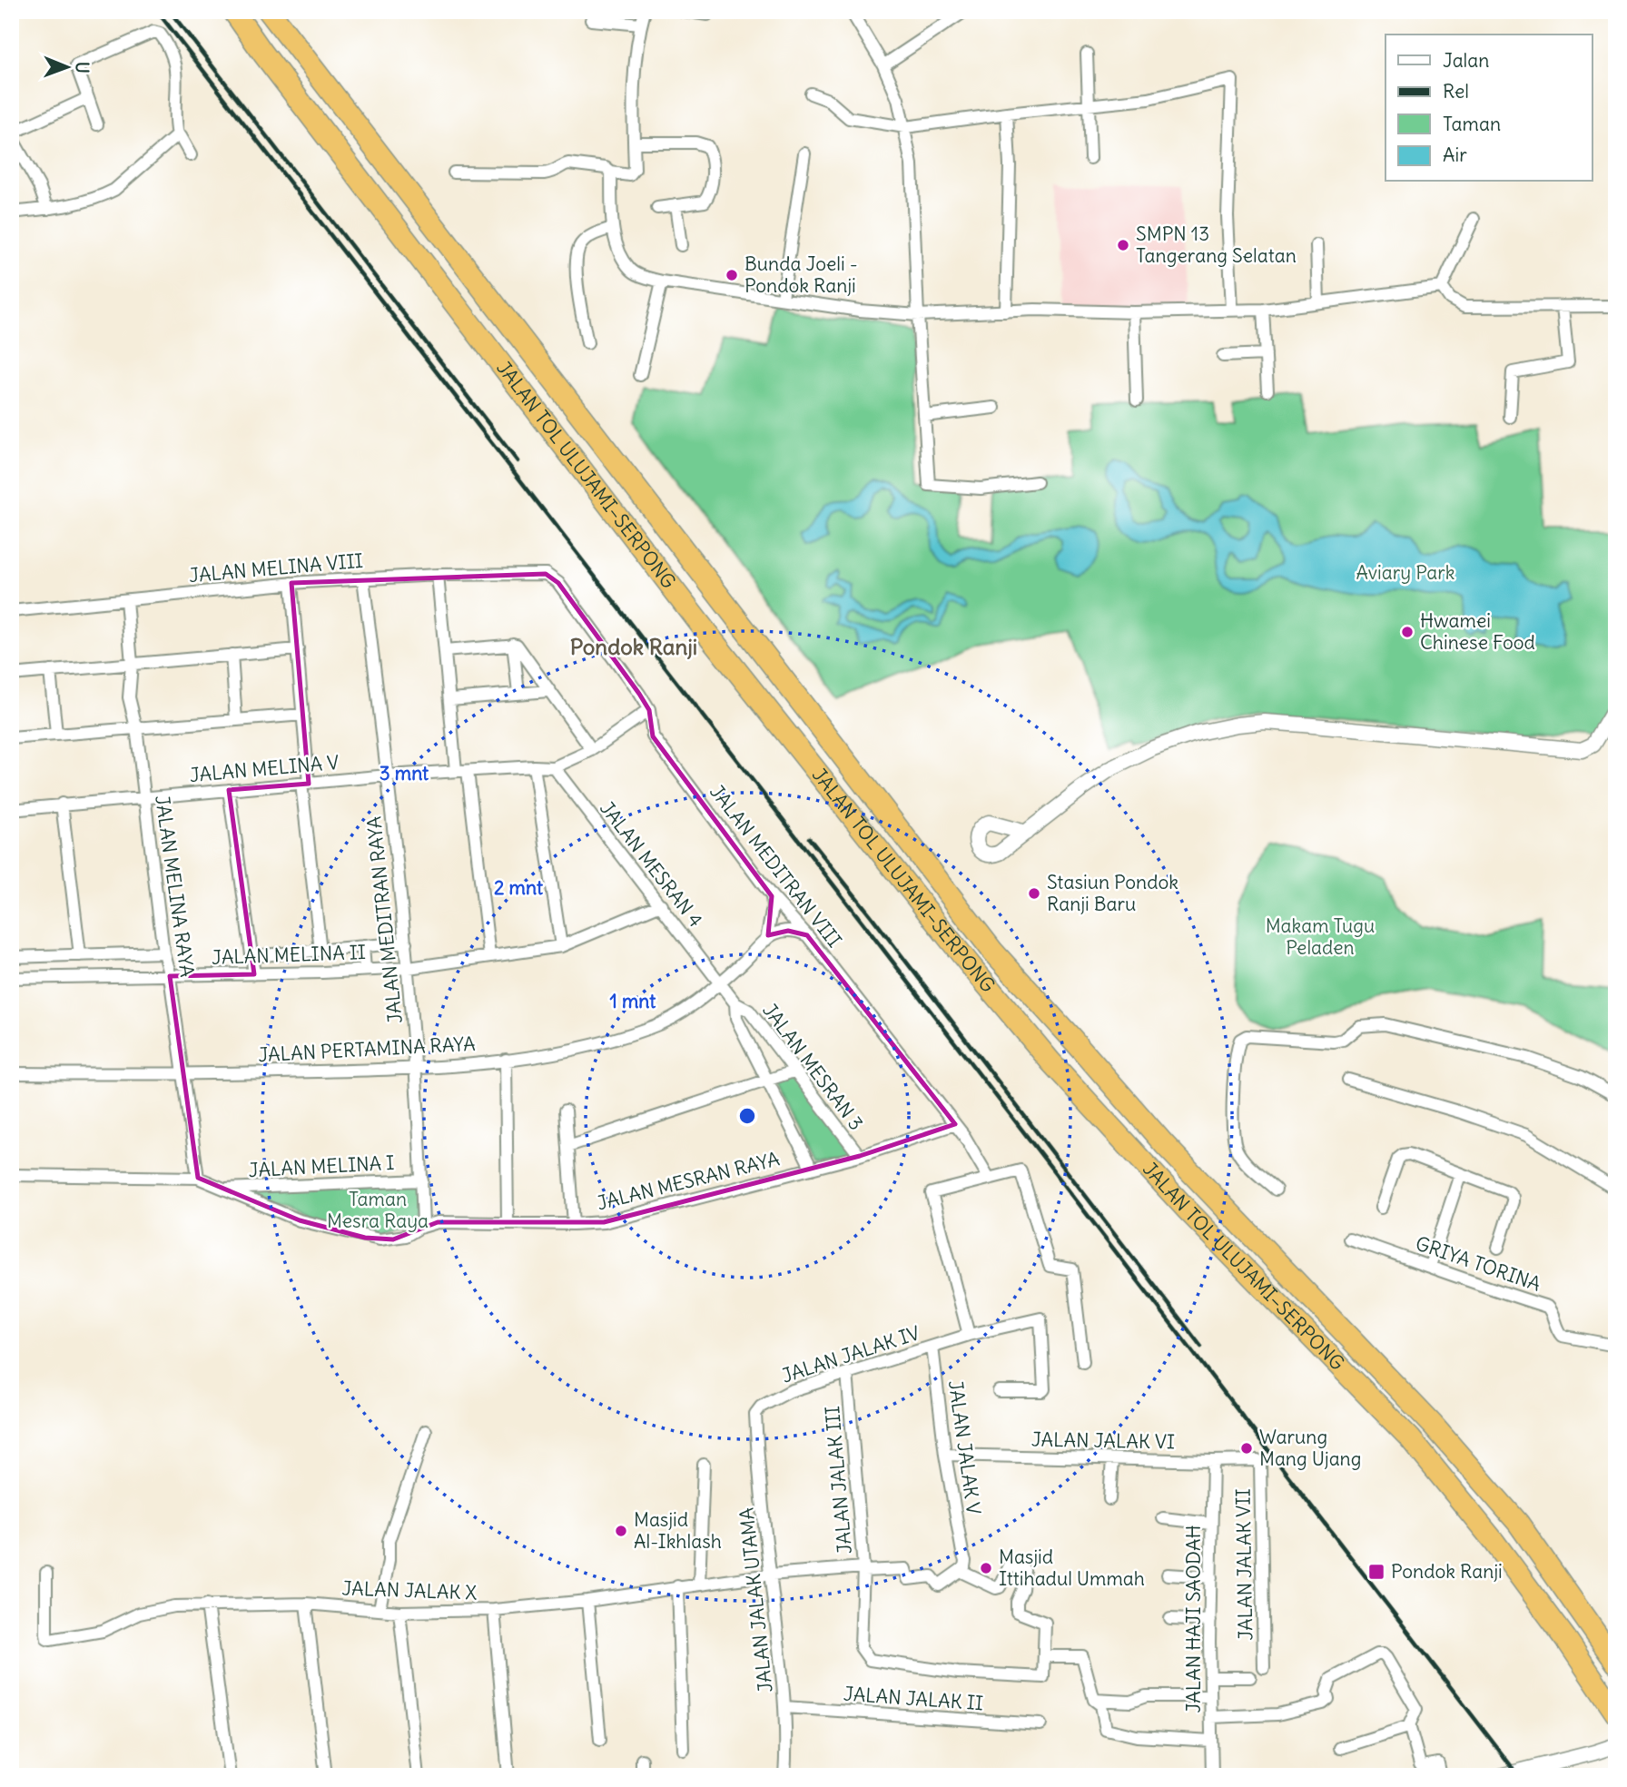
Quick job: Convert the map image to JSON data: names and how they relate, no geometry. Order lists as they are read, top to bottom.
{
  "streets": {
    "highway": ["JALAN TOL ULUJAMI–SERPONG"],
    "street": [
      "JALAN MELINA VIII",
      "JALAN MELINA V",
      "JALAN MESRAN 4",
      "JALAN MEDITRAN VIII",
      "JALAN MELINA RAYA",
      "JALAN MEDITRAN RAYA",
      "JALAN MELINA II",
      "JALAN PERTAMINA RAYA",
      "JALAN MESRAN 3",
      "JALAN MELINA I",
      "JALAN MESRAN RAYA",
      "GRIYA TORINA",
      "JALAN JALAK IV",
      "JALAN JALAK VI",
      "JALAN JALAK V",
      "JALAN JALAK III",
      "JALAN JALAK VII",
      "JALAN JALAK X",
      "JALAN JALAK UTAMA",
      "JALAN HAJI SAODAH",
      "JALAN JALAK II"
    ]
  },
  "crossings": [
    ["JALAN MELINA VIII", "JALAN MEDITRAN VIII"],
    ["JALAN MELINA VIII", "JALAN MELINA RAYA"],
    ["JALAN MELINA VIII", "JALAN MEDITRAN RAYA"],
    ["JALAN MELINA V", "JALAN MESRAN 4"],
    ["JALAN MELINA V", "JALAN MELINA RAYA"],
    ["JALAN MELINA V", "JALAN MEDITRAN RAYA"],
    ["JALAN MESRAN 4", "JALAN MELINA II"],
    ["JALAN MESRAN 4", "JALAN PERTAMINA RAYA"],
    ["JALAN MESRAN 4", "JALAN MESRAN 3"],
    ["JALAN MEDITRAN VIII", "JALAN PERTAMINA RAYA"],
    ["JALAN MEDITRAN VIII", "JALAN MESRAN RAYA"],
    ["JALAN MELINA RAYA", "JALAN MELINA II"],
    ["JALAN MELINA RAYA", "JALAN PERTAMINA RAYA"],
    ["JALAN MELINA RAYA", "JALAN MESRAN RAYA"],
    ["JALAN MEDITRAN RAYA", "JALAN MELINA II"],
    ["JALAN MEDITRAN RAYA", "JALAN PERTAMINA RAYA"],
    ["JALAN PERTAMINA RAYA", "JALAN MESRAN 3"],
    ["JALAN MESRAN 3", "JALAN MESRAN RAYA"],
    ["JALAN MELINA I", "JALAN MESRAN RAYA"],
    ["JALAN JALAK IV", "JALAN JALAK V"],
    ["JALAN JALAK IV", "JALAN JALAK III"],
    ["JALAN JALAK IV", "JALAN JALAK UTAMA"],
    ["JALAN JALAK VI", "JALAN JALAK V"],
    ["JALAN JALAK VI", "JALAN JALAK VII"],
    ["JALAN JALAK VI", "JALAN HAJI SAODAH"],
    ["JALAN JALAK III", "JALAN JALAK X"],
    ["JALAN JALAK III", "JALAN JALAK UTAMA"],
    ["JALAN JALAK X", "JALAN JALAK UTAMA"],
    ["JALAN JALAK UTAMA", "JALAN JALAK II"]
  ],
  "districts": ["Pondok Ranji"],
  "parks": ["Aviary Park", "Makam Tugu Peladen", "Taman Mesra Raya"],
  "places": {
    "other": [
      "SMPN 13 Tangerang Selatan",
      "Bunda Joeli - Pondok Ranji",
      "Hwamei Chinese Food",
      "Stasiun Pondok Ranji Baru",
      "Warung Mang Ujang",
      "Masjid Al-Ikhlash",
      "Masjid Ittihadul Ummah"
    ],
    "transit": ["Pondok Ranji"]
  },
  "legend": [
    "Jalan",
    "Rel",
    "Taman",
    "Air"
  ],
  "north": "right",
  "rings": ["3 mnt", "2 mnt", "1 mnt"]
}
